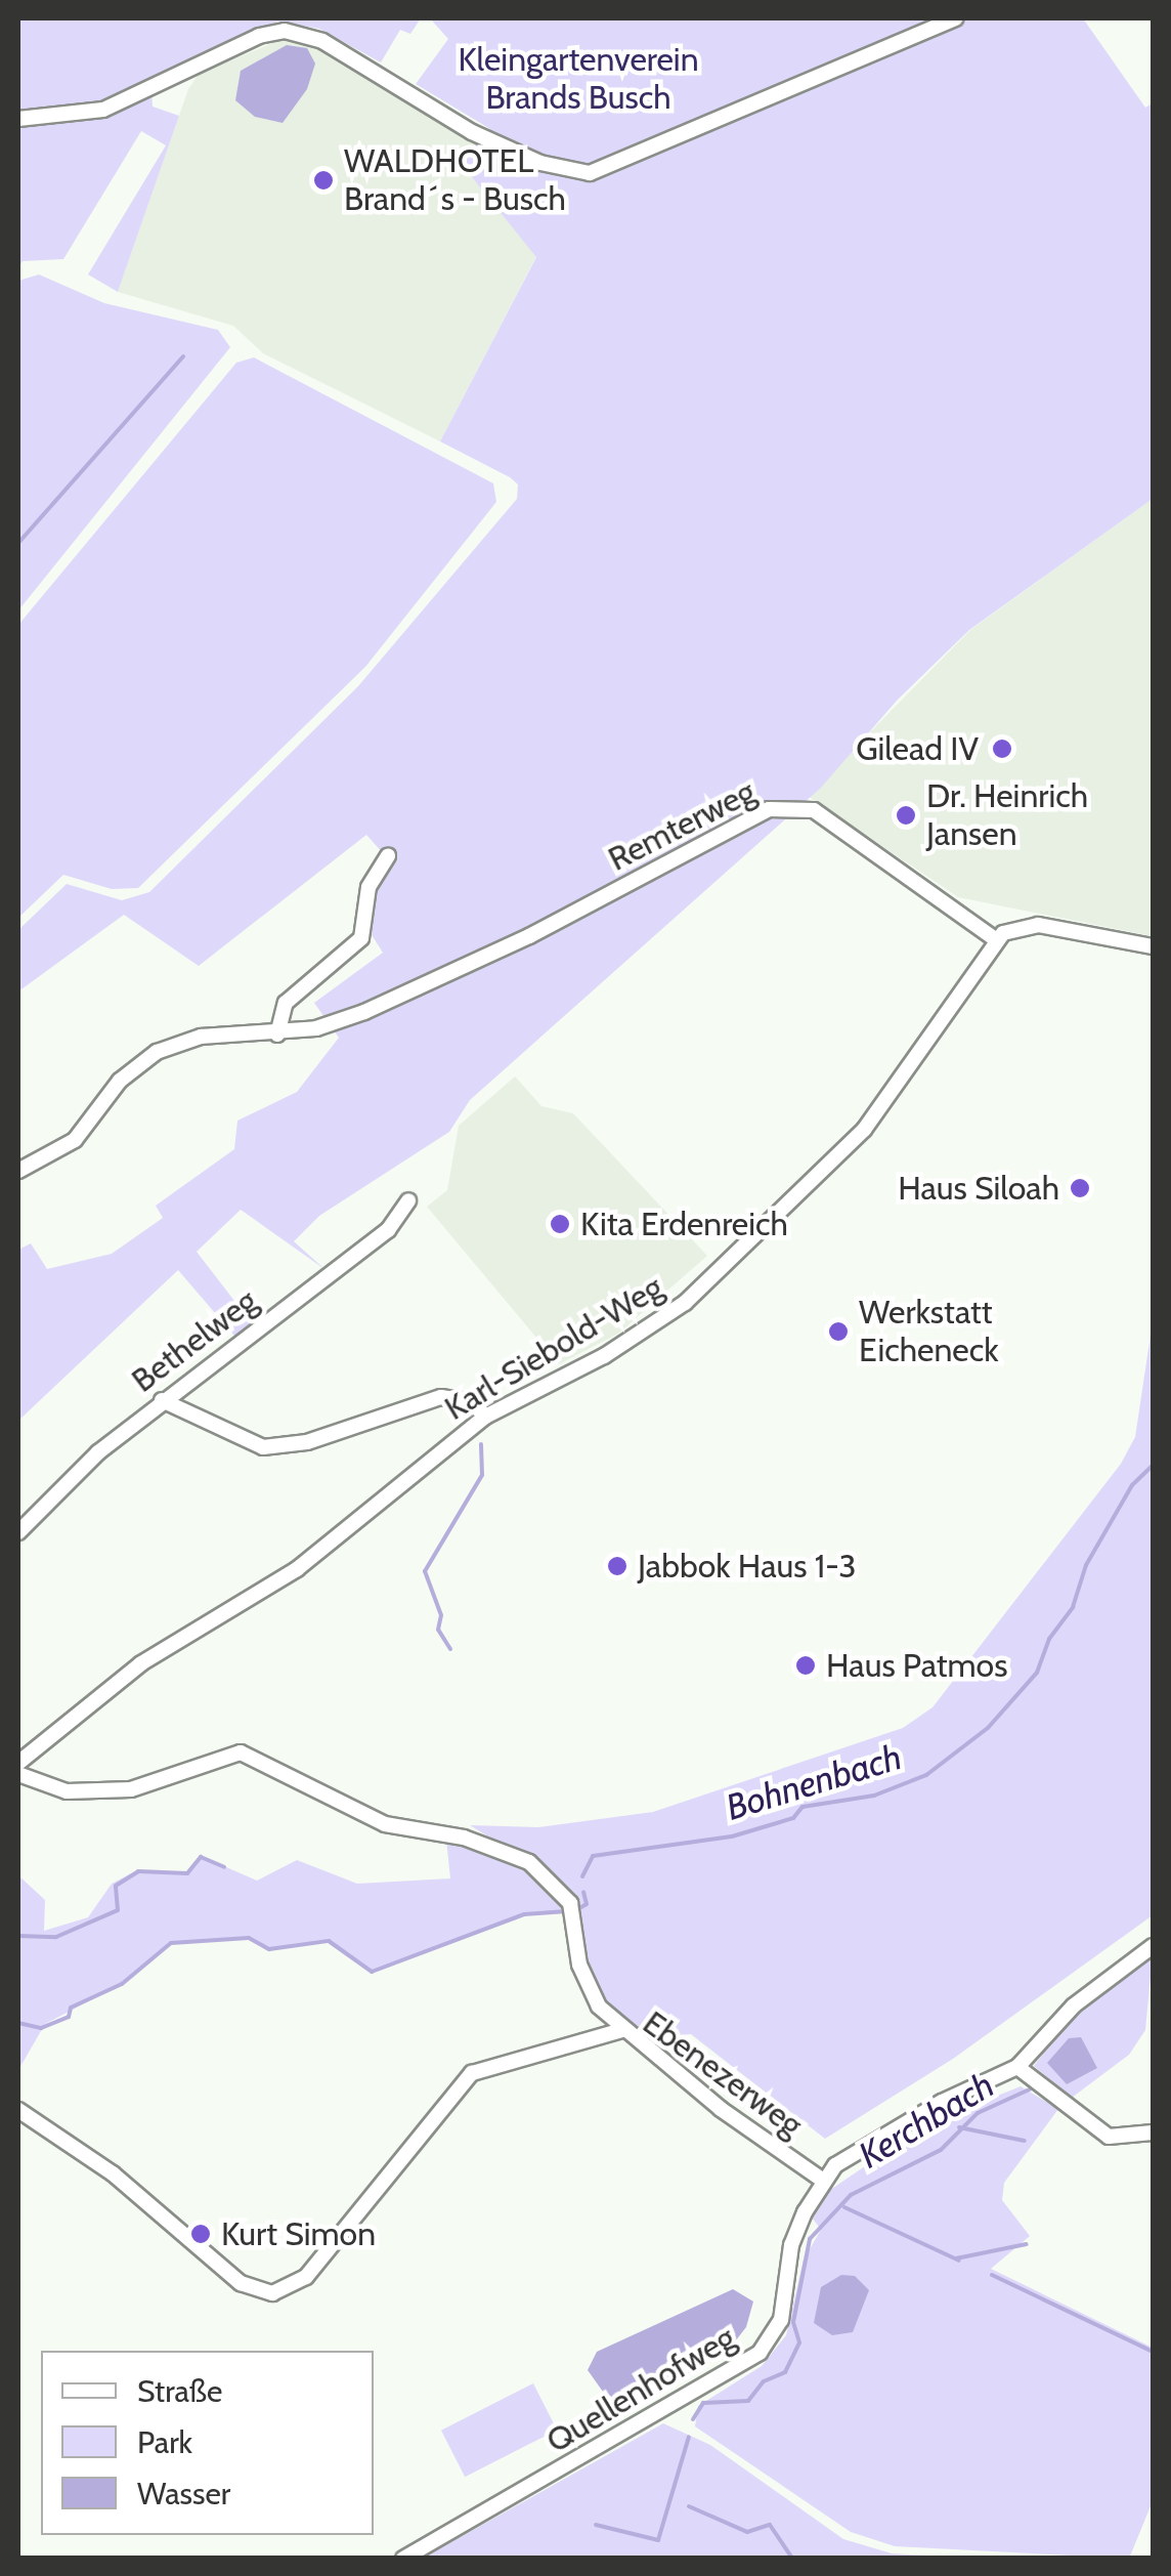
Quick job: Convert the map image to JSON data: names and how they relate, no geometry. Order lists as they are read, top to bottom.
{
  "streets": {
    "street": [
      "Remterweg",
      "Bethelweg",
      "Karl-Siebold-Weg",
      "Ebenezerweg",
      "Quellenhofweg"
    ]
  },
  "crossings": [
    ["Remterweg", "Karl-Siebold-Weg"],
    ["Ebenezerweg", "Quellenhofweg"]
  ],
  "water": ["Bohnenbach", "Kerchbach"],
  "parks": ["Kleingartenverein Brands Busch"],
  "places": [
    "WALDHOTEL Brand´s - Busch",
    "Gilead IV",
    "Dr. Heinrich Jansen",
    "Haus Siloah",
    "Kita Erdenreich",
    "Werkstatt Eicheneck",
    "Jabbok Haus 1-3",
    "Haus Patmos",
    "Kurt Simon"
  ],
  "legend": ["Straße", "Park", "Wasser"]
}
